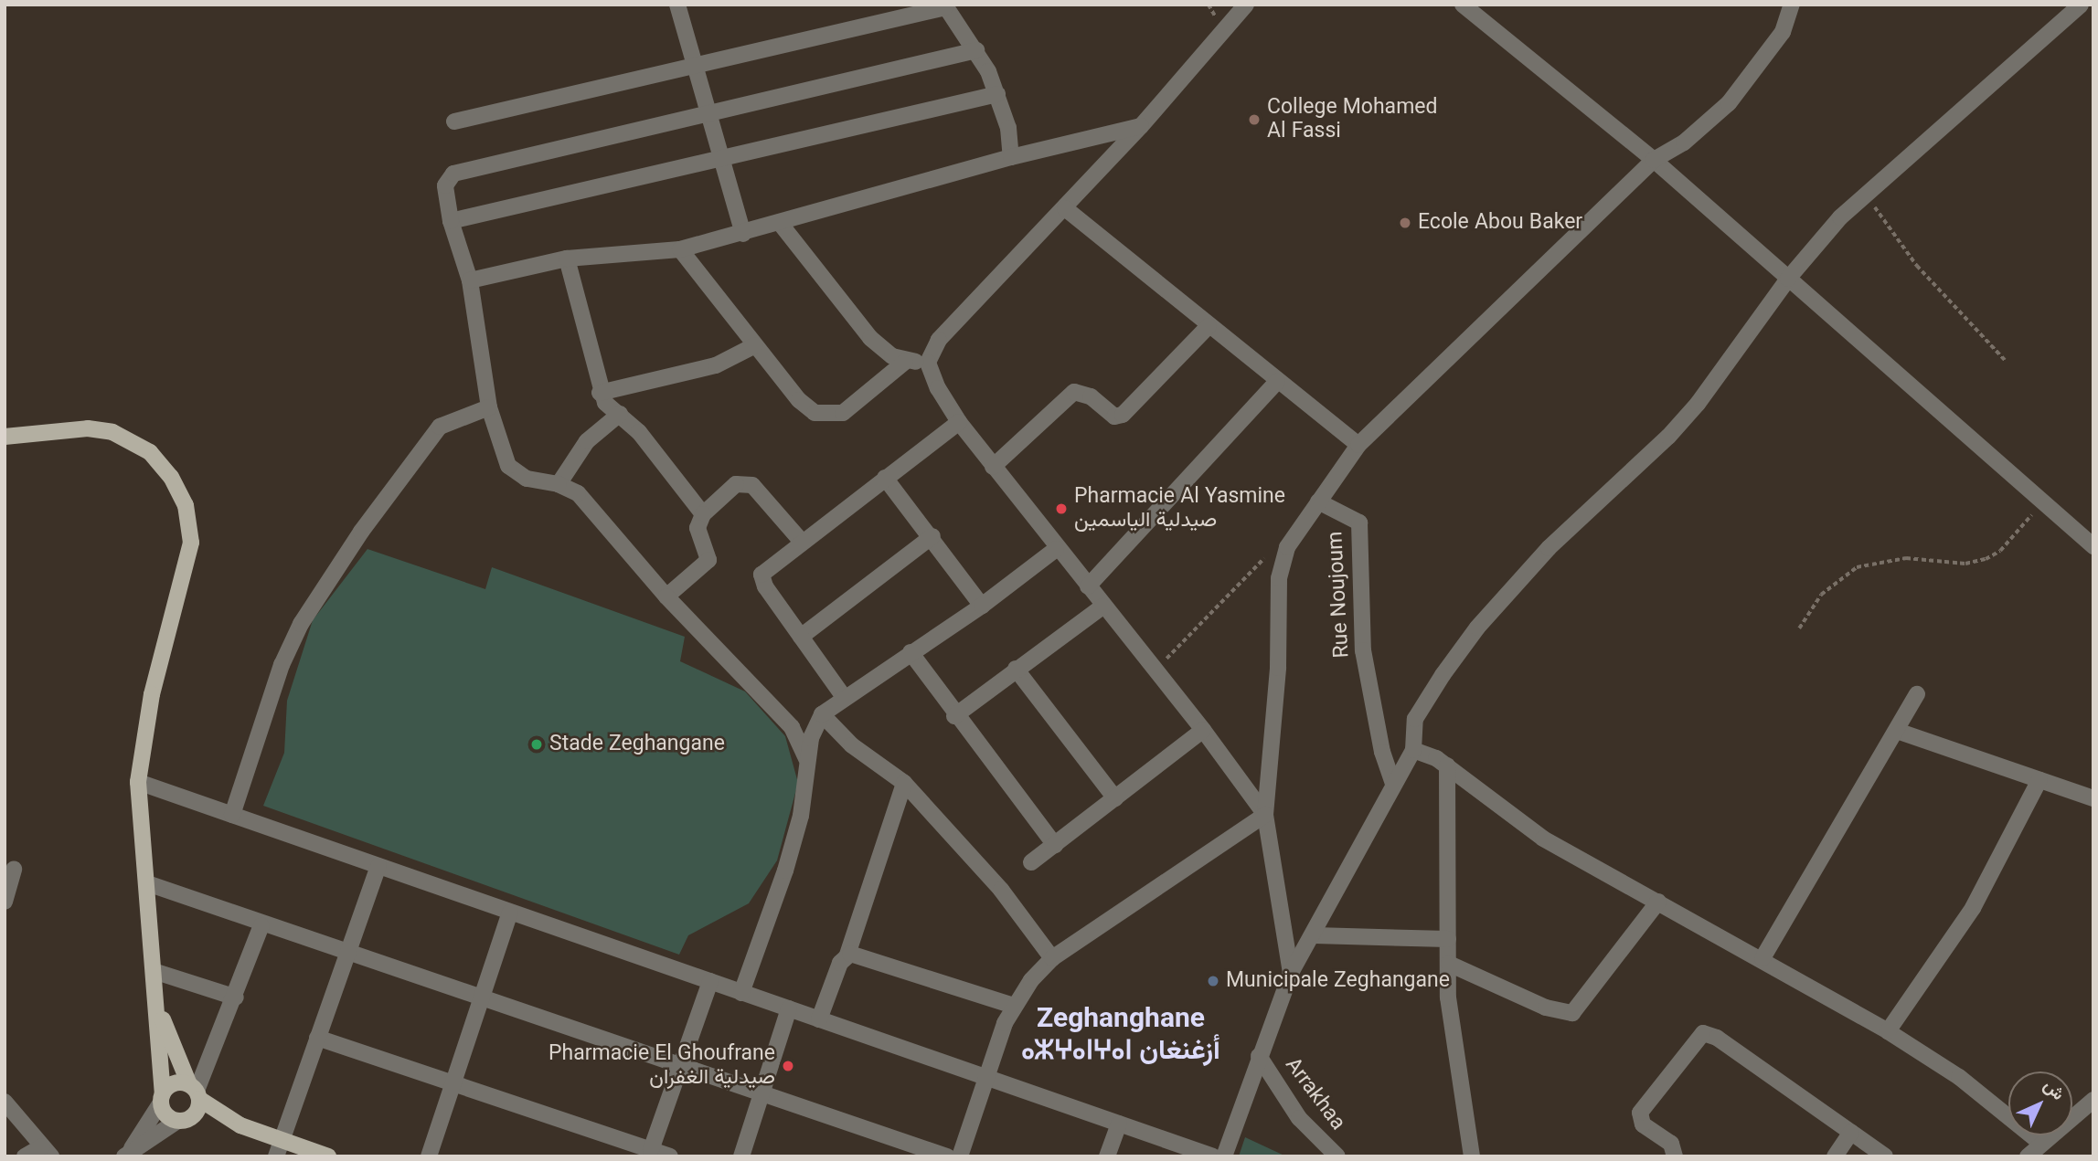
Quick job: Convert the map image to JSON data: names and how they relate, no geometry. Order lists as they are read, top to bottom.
{
  "streets": {
    "street": ["Rue Noujoum", "Arrakhaa"]
  },
  "districts": ["Zeghanghane ⴰⵣⵖⴰⵏⵖⴰⵏ أزغنغان"],
  "places": [
    "College Mohamed Al Fassi",
    "Ecole Abou Baker",
    "Pharmacie Al Yasmine صيدلية الياسمين",
    "Stade Zeghangane",
    "Municipale Zeghangane",
    "Pharmacie El Ghoufrane صيدلية الغفران"
  ],
  "north": "top right"
}
